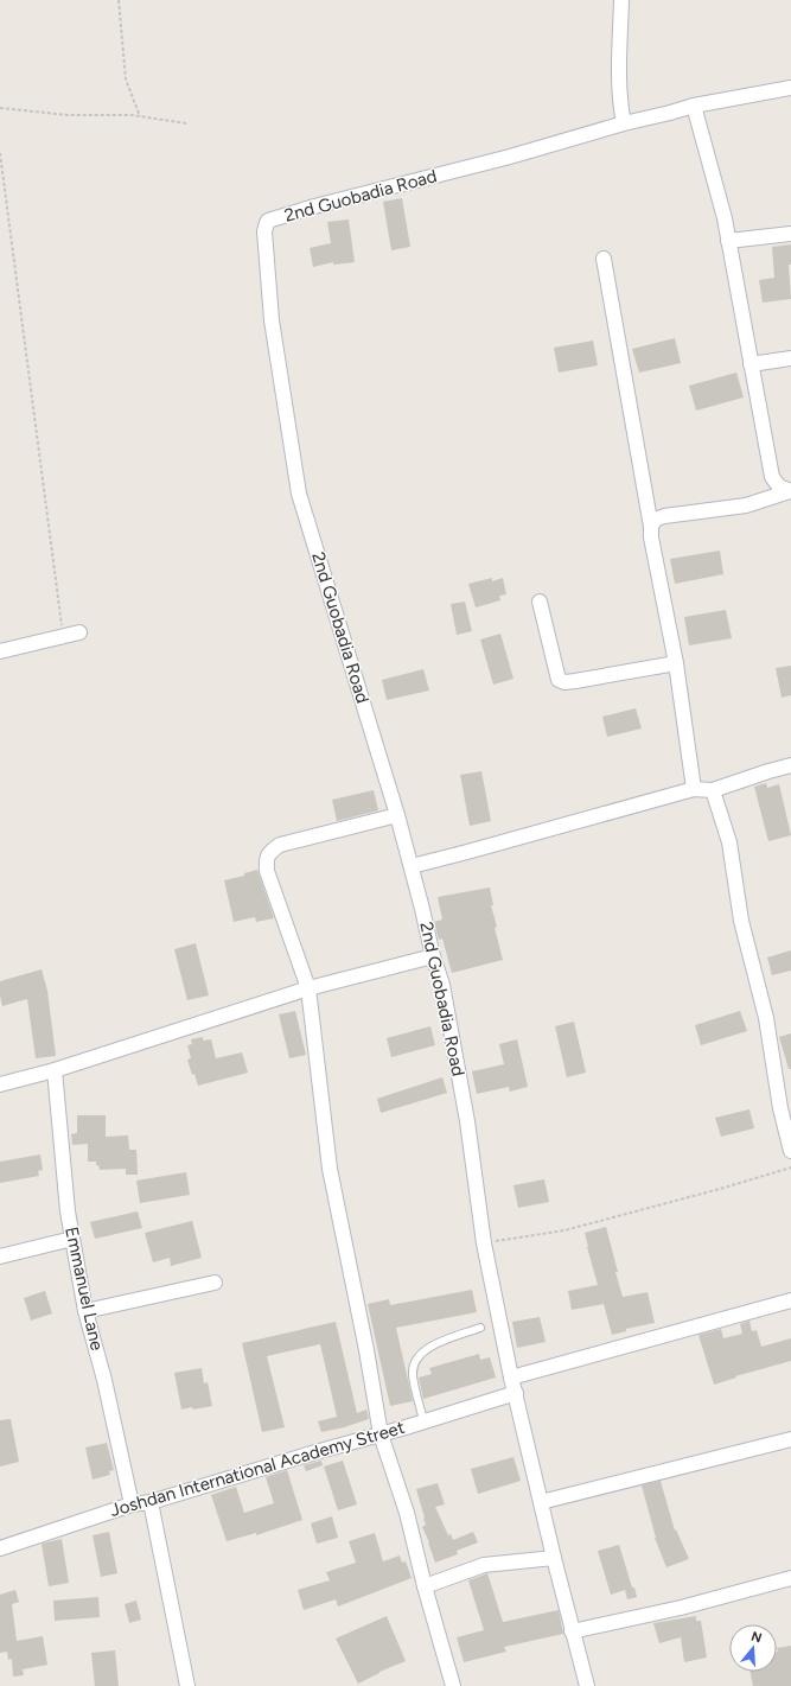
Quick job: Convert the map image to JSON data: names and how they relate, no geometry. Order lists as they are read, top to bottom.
{
  "streets": {
    "street": ["2nd Guobadia Road", "Emmanuel Lane", "Joshdan International Academy Street"]
  },
  "crossings": [
    ["2nd Guobadia Road", "Joshdan International Academy Street"],
    ["Emmanuel Lane", "Joshdan International Academy Street"]
  ],
  "north": "top"
}
